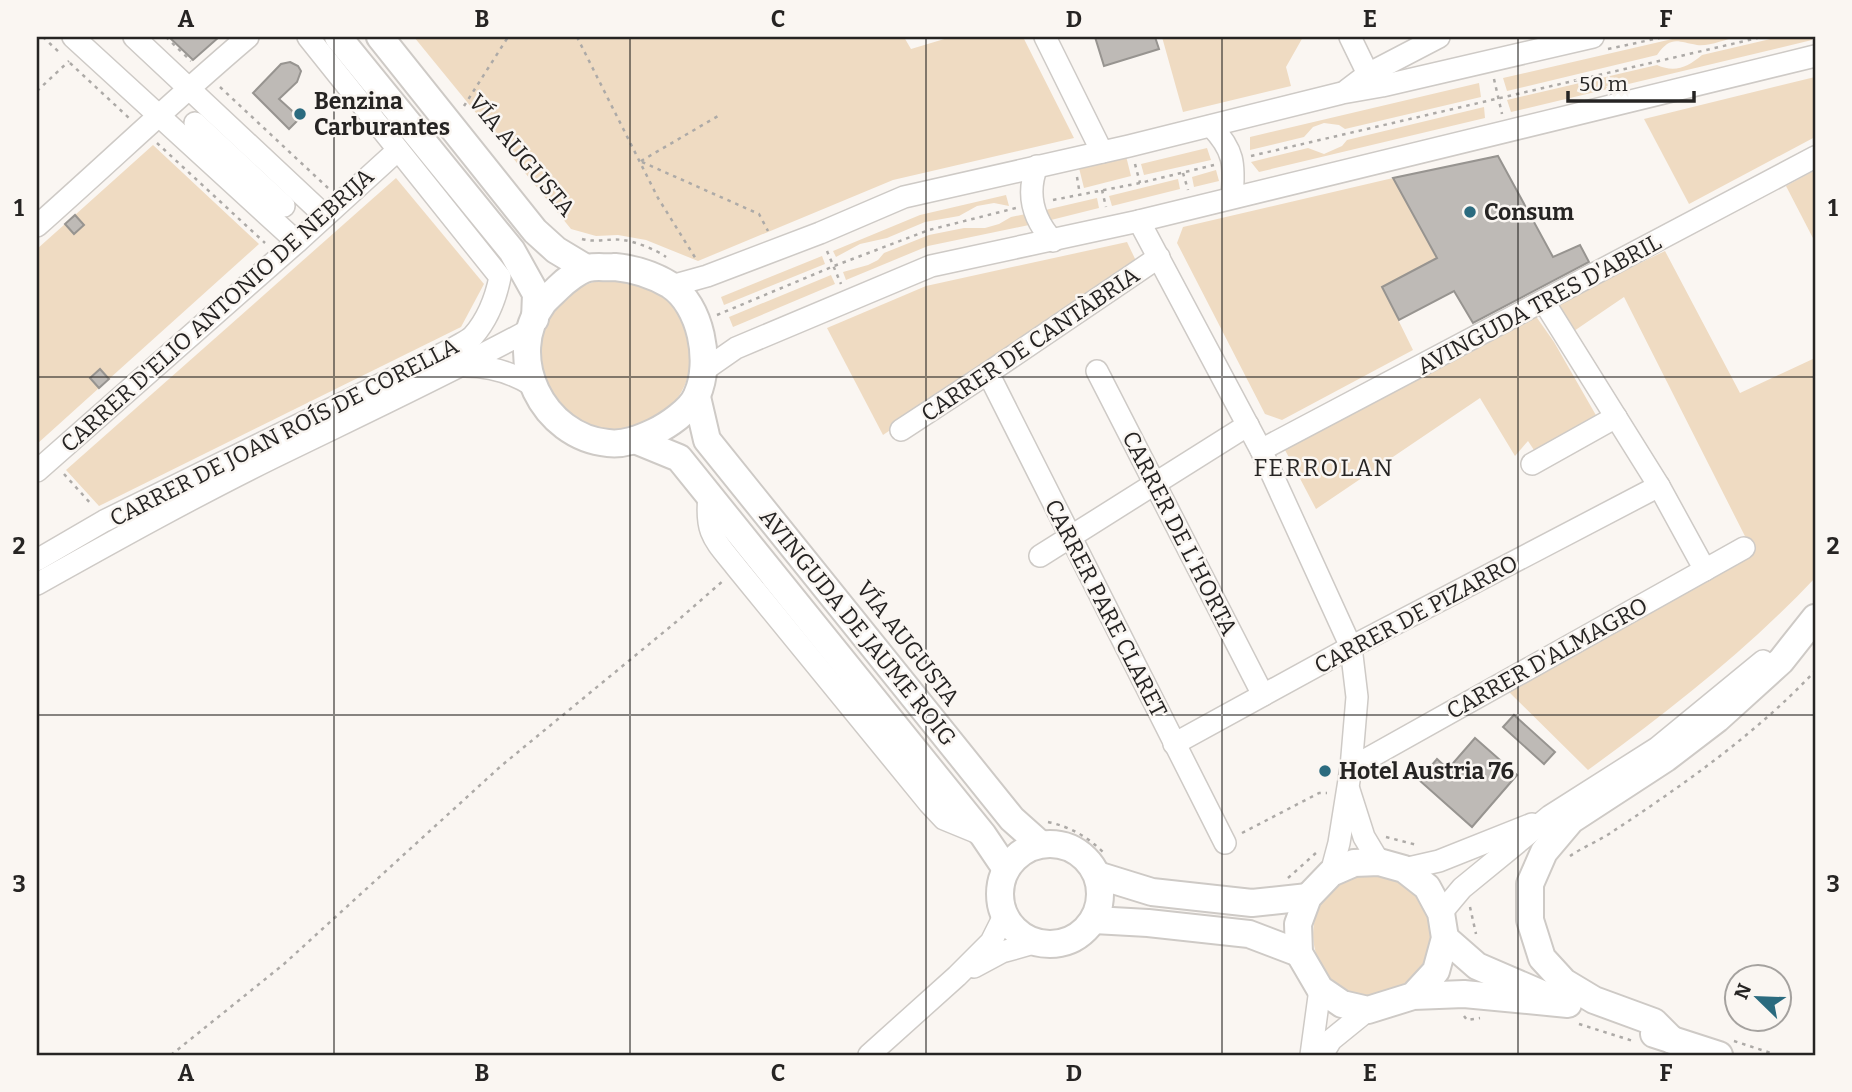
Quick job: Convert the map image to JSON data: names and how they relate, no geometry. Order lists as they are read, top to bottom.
{
  "streets": {
    "main road": ["AVINGUDA DE JAUME ROIG"],
    "street": [
      "AVINGUDA TRES D'ABRIL",
      "CARRER D'ELIO ANTONIO DE NEBRIJA",
      "CARRER DE CANTÀBRIA",
      "CARRER DE JOAN ROÍS DE CORELLA",
      "CARRER DE L'HORTA",
      "CARRER PARE CLARET",
      "CARRER DE PIZARRO",
      "CARRER D'ALMAGRO"
    ],
    "path": ["VÍA AUGUSTA"]
  },
  "crossings": [
    ["CARRER D'ELIO ANTONIO DE NEBRIJA", "CARRER DE JOAN ROÍS DE CORELLA"],
    ["CARRER DE CANTÀBRIA", "CARRER PARE CLARET"],
    ["CARRER DE L'HORTA", "CARRER DE PIZARRO"],
    ["CARRER PARE CLARET", "CARRER DE PIZARRO"]
  ],
  "districts": ["FERROLAN"],
  "places": ["Benzina Carburantes", "Consum", "Hotel Austria 76"],
  "scale_bar": "50 m",
  "north": "top left",
  "grid": {
    "columns": [
      "A",
      "B",
      "C",
      "D",
      "E",
      "F"
    ],
    "rows": ["1", "2", "3"]
  }
}
